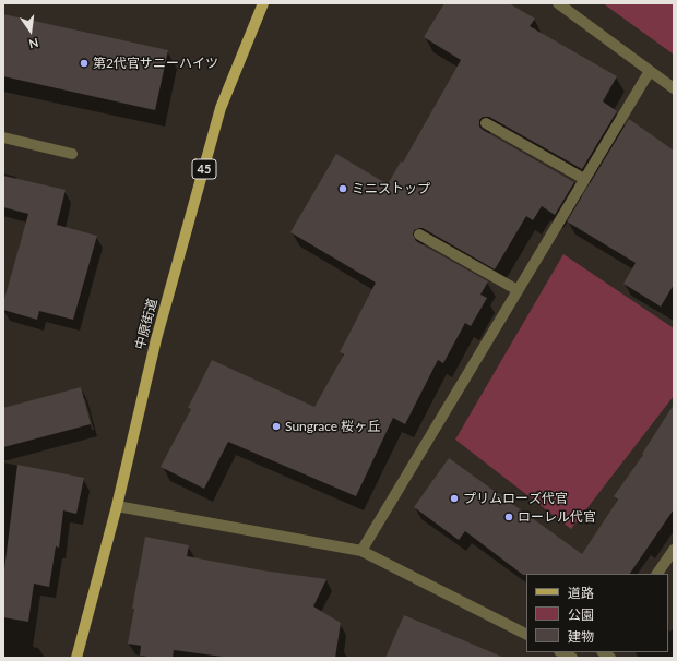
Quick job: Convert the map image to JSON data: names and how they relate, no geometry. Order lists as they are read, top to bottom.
{
  "streets": {
    "main road": ["45", "中原街道"]
  },
  "places": [
    "第2代官サニーハイツ",
    "ミニストップ",
    "Sungrace 桜ヶ丘",
    "プリムローズ代官",
    "ローレル代官"
  ],
  "legend": ["道路", "公園", "建物"],
  "north": "bottom"
}
